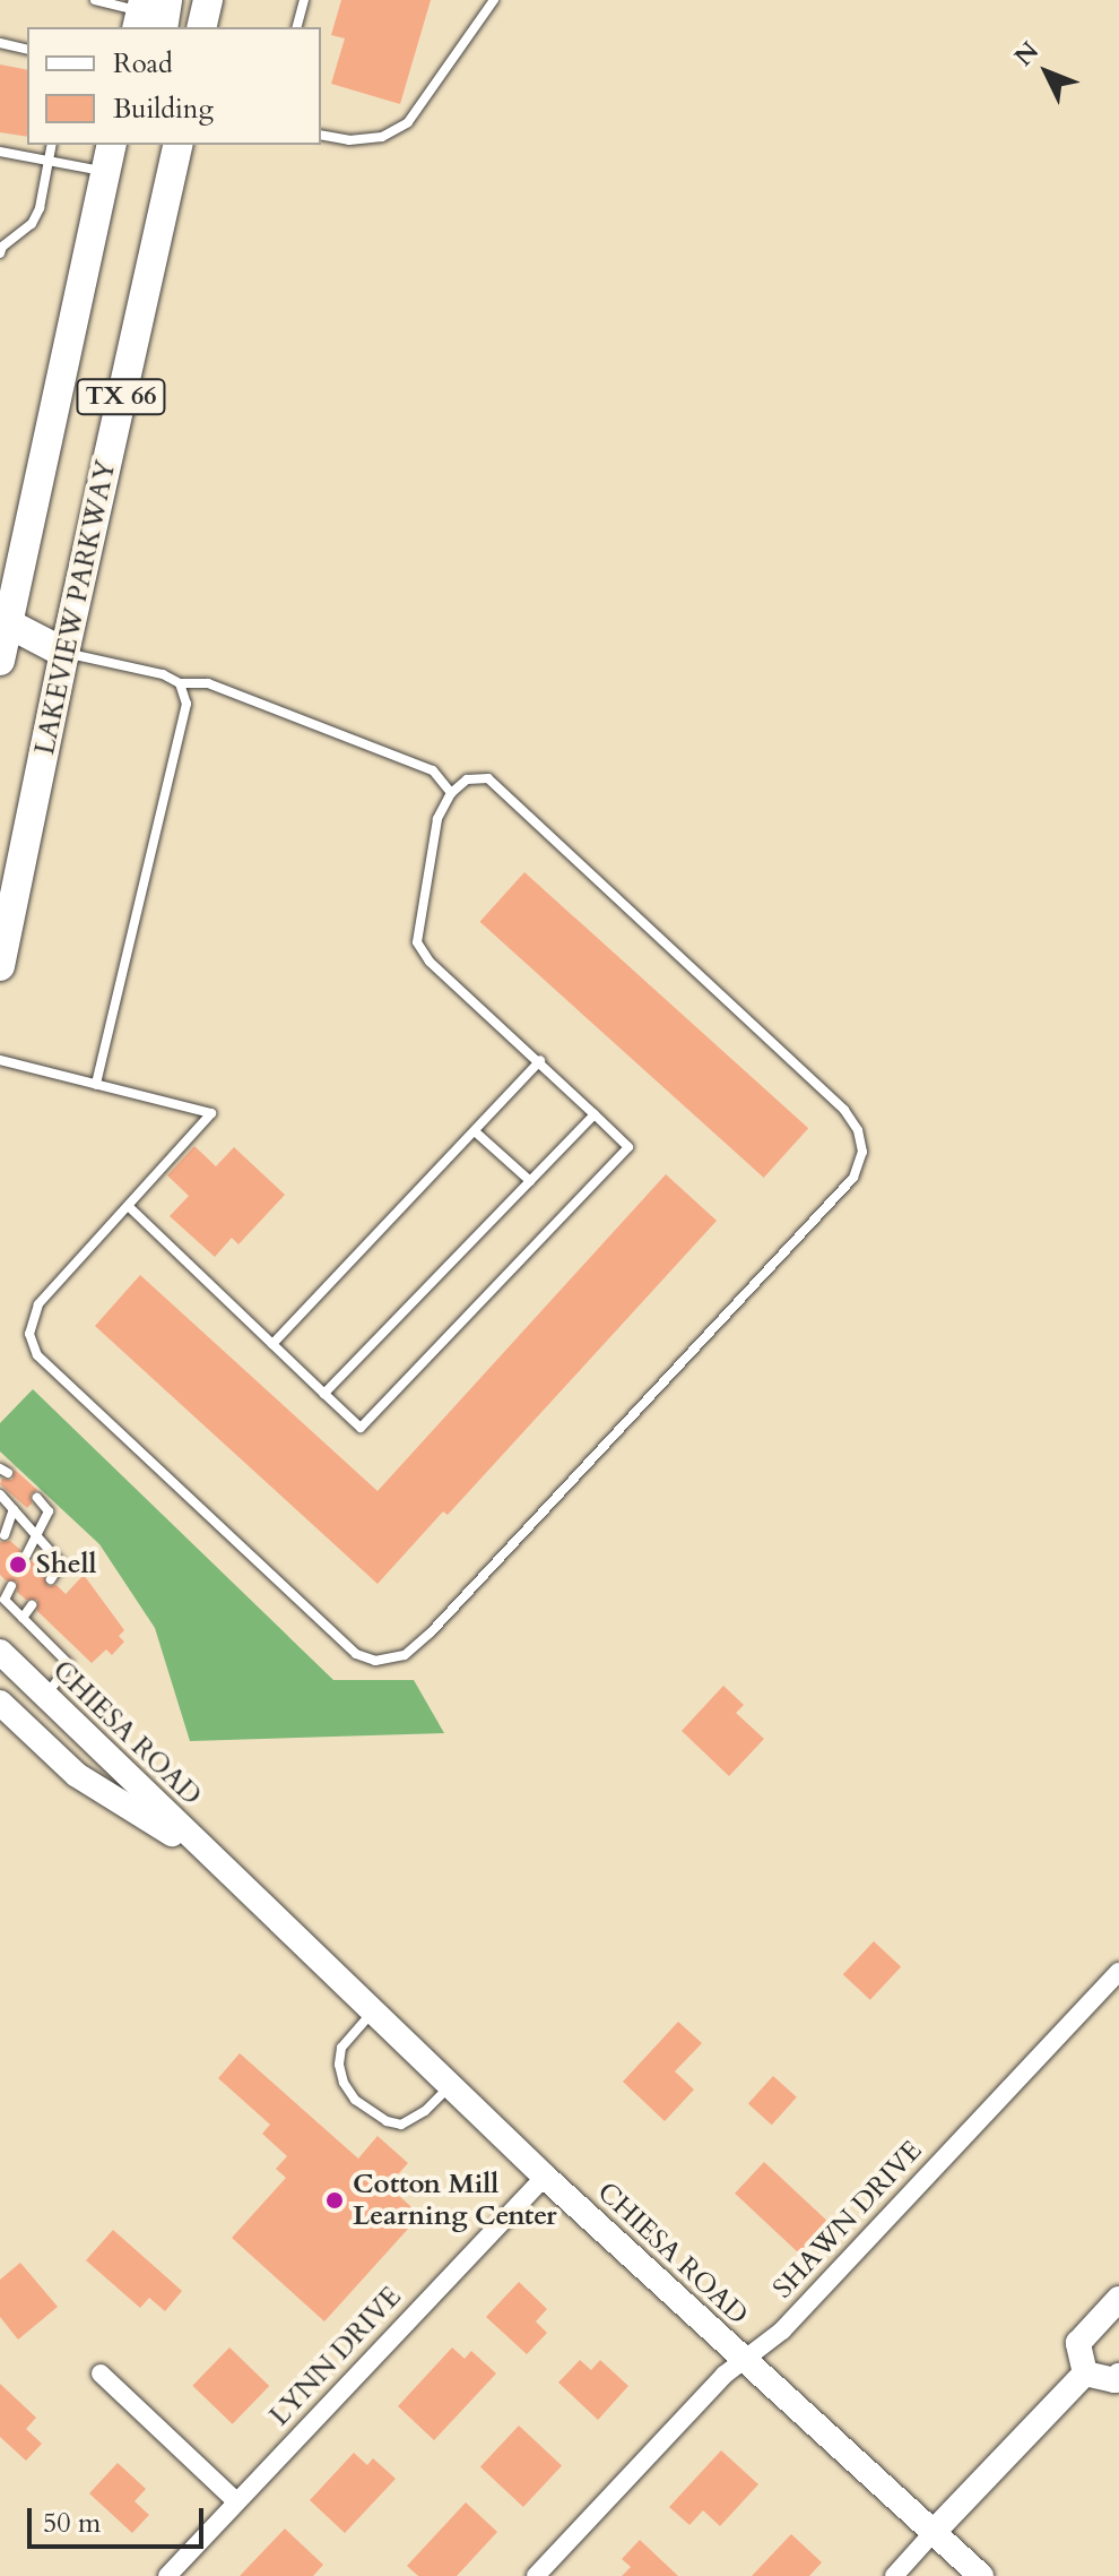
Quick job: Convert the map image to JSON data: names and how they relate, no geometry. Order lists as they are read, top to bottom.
{
  "streets": {
    "main road": ["TX 66", "LAKEVIEW PARKWAY", "CHIESA ROAD"],
    "street": ["SHAWN DRIVE", "LYNN DRIVE"]
  },
  "crossings": [
    ["CHIESA ROAD", "SHAWN DRIVE"],
    ["CHIESA ROAD", "LYNN DRIVE"]
  ],
  "places": ["Shell", "Cotton Mill Learning Center"],
  "legend": ["Road", "Building"],
  "scale_bar": "50 m",
  "north": "top left"
}
